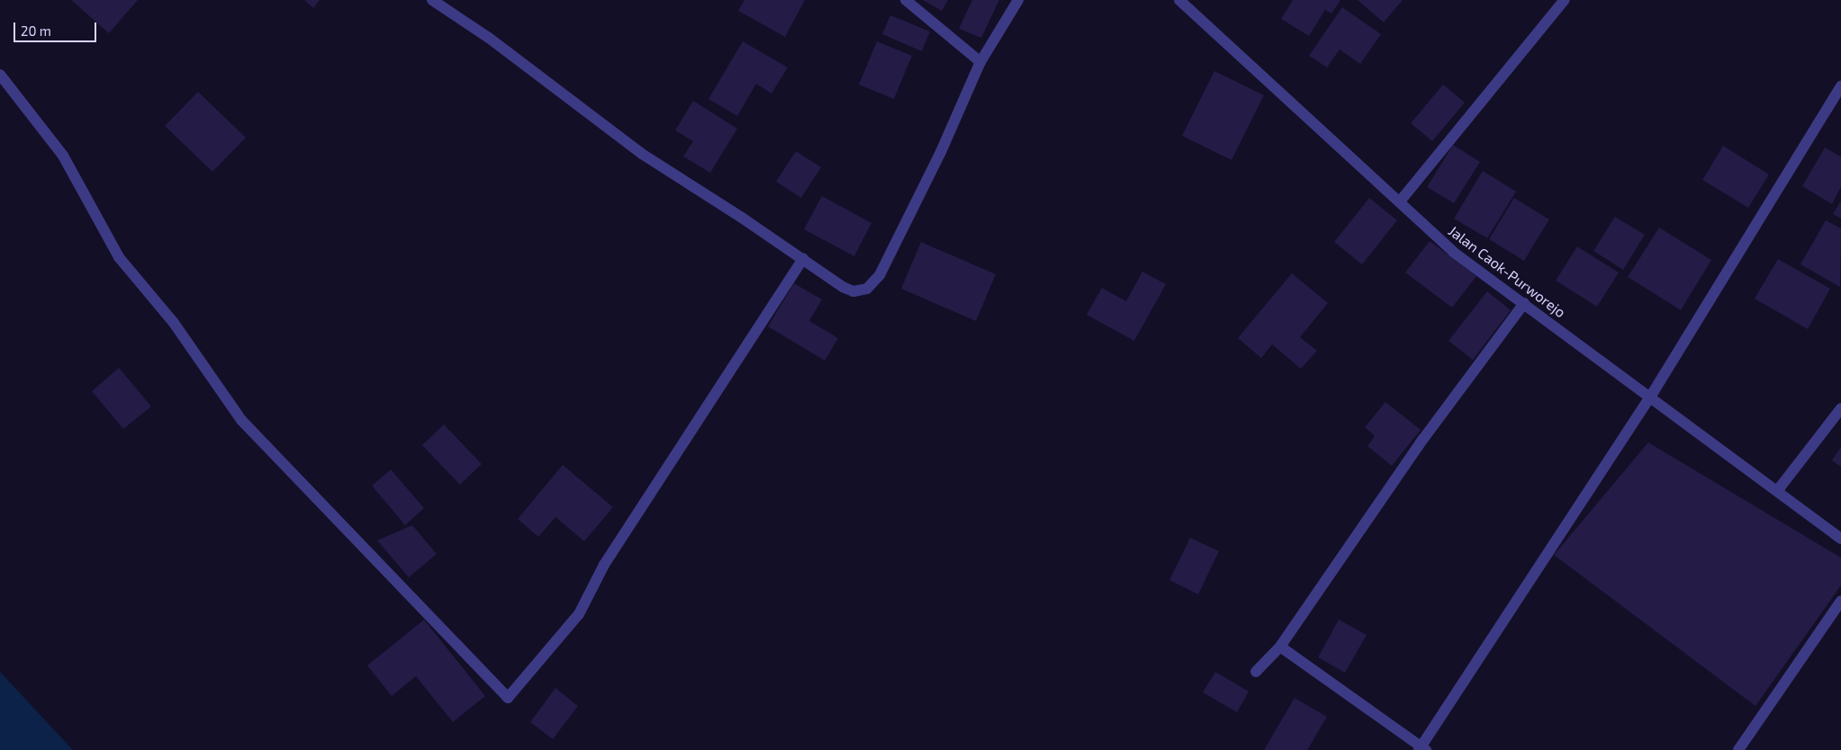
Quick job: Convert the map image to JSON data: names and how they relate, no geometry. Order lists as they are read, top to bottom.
{
  "streets": {
    "street": ["Jalan Caok-Purworejo"]
  },
  "scale_bar": "20 m"
}
